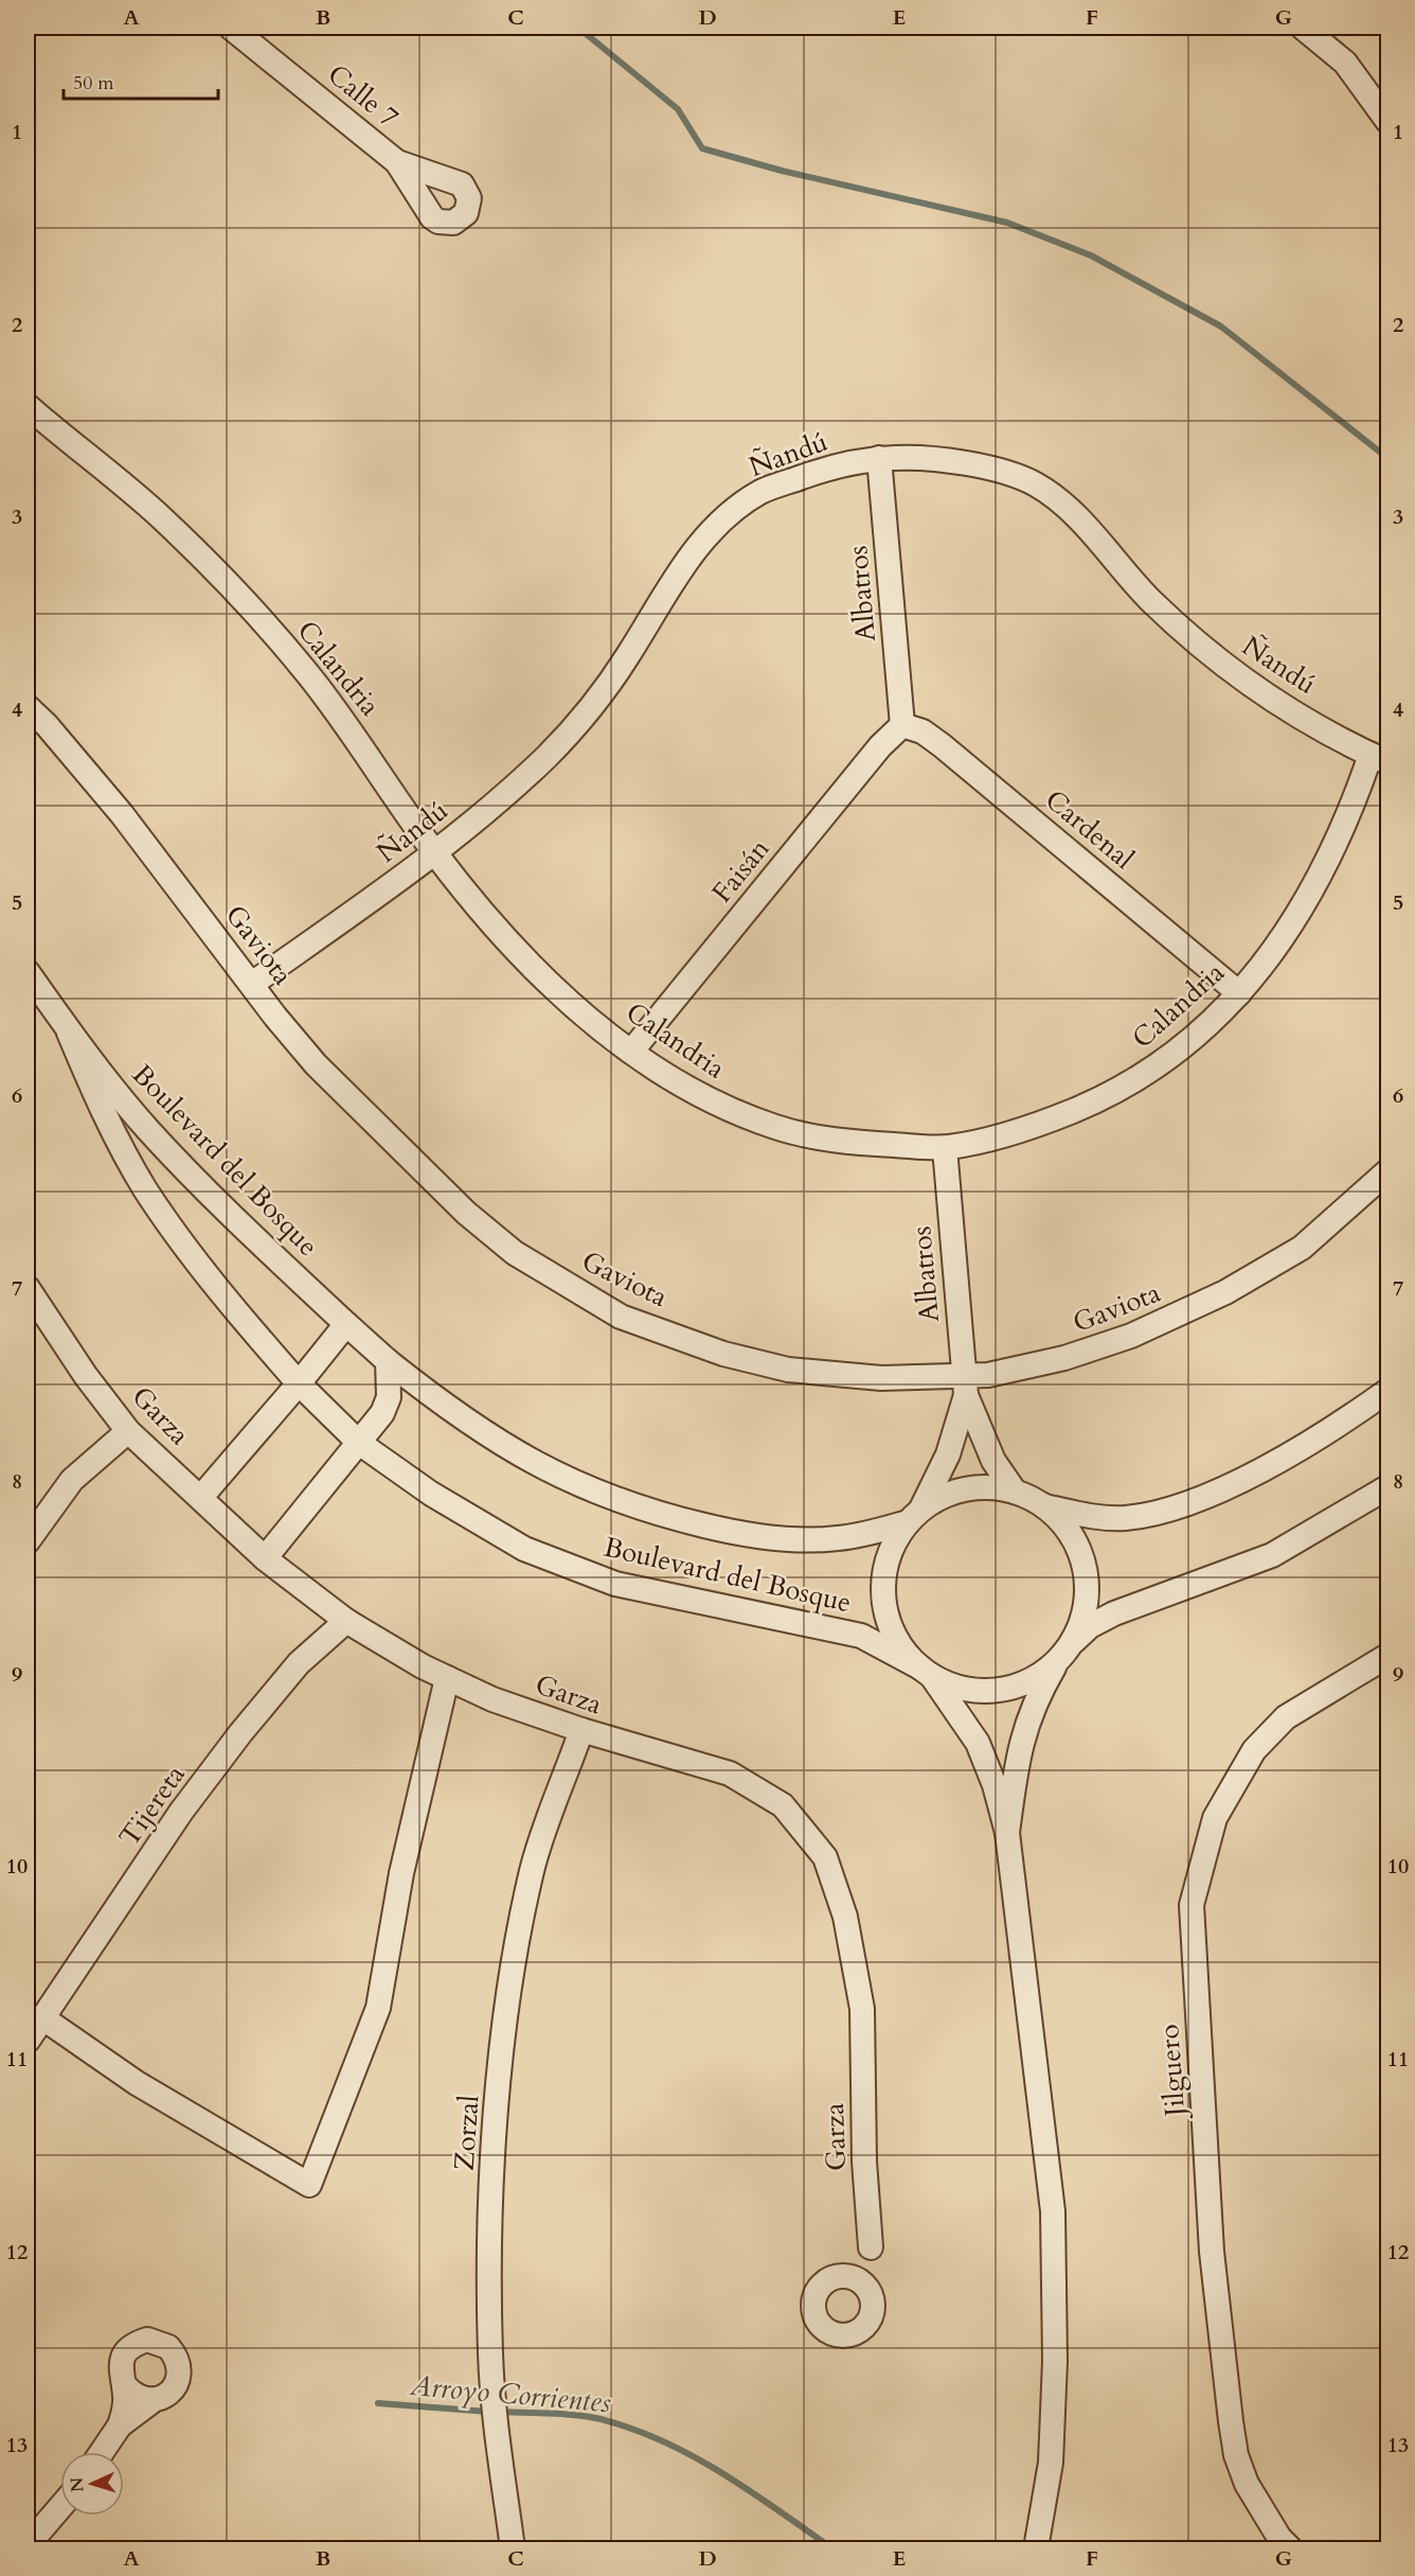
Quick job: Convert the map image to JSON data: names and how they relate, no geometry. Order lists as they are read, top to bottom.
{
  "streets": {
    "street": [
      "Calle 7",
      "Ñandú",
      "Albatros",
      "Calandria",
      "Cardenal",
      "Faisán",
      "Gaviota",
      "Boulevard del Bosque",
      "Garza",
      "Tijereta",
      "Jilguero",
      "Zorzal"
    ]
  },
  "crossings": [
    ["Ñandú", "Albatros"],
    ["Ñandú", "Calandria"],
    ["Ñandú", "Gaviota"],
    ["Albatros", "Calandria"],
    ["Albatros", "Cardenal"],
    ["Albatros", "Faisán"],
    ["Albatros", "Gaviota"],
    ["Calandria", "Cardenal"],
    ["Calandria", "Faisán"],
    ["Cardenal", "Faisán"],
    ["Garza", "Tijereta"],
    ["Garza", "Zorzal"]
  ],
  "water": ["Arroyo Corrientes"],
  "scale_bar": "50 m",
  "north": "left",
  "grid": {
    "columns": [
      "A",
      "B",
      "C",
      "D",
      "E",
      "F",
      "G"
    ],
    "rows": [
      "1",
      "2",
      "3",
      "4",
      "5",
      "6",
      "7",
      "8",
      "9",
      "10",
      "11",
      "12",
      "13"
    ]
  }
}
